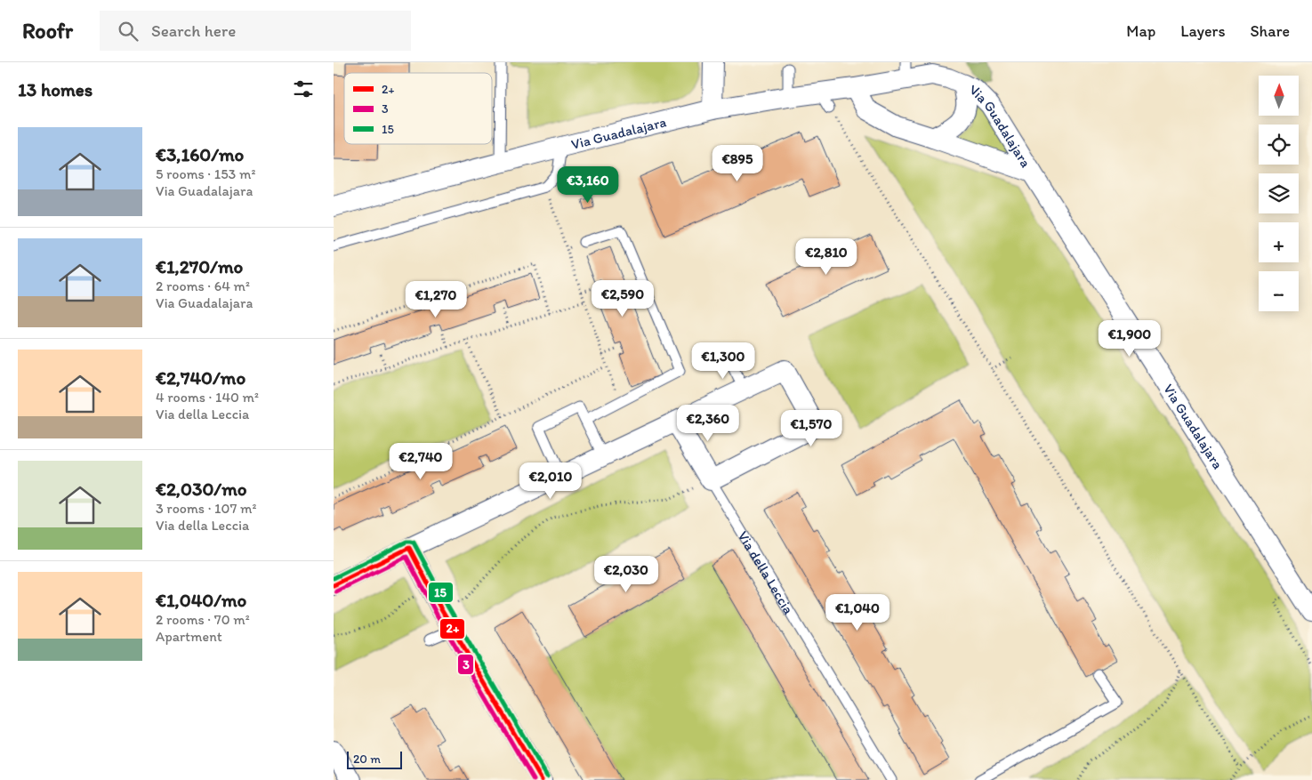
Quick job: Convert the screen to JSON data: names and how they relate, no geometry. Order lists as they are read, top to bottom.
{
  "streets": {
    "street": ["Via Guadalajara", "Via della Leccia"]
  },
  "lines": ["transit line 15", "transit line 2+", "transit line 3"],
  "legend": ["2+", "3", "15"],
  "scale_bar": "20 m",
  "north": "top",
  "page": {
    "header": "Roofr",
    "search": "Search here",
    "nav": ["Map", "Layers", "Share"],
    "heading": "13 homes",
    "map_buttons": ["+", "−"],
    "list": [
      {
        "name": "€3,160/mo",
        "note": "5 rooms · 153 m² · Via Guadalajara"
      },
      {
        "name": "€1,270/mo",
        "note": "2 rooms · 64 m² · Via Guadalajara"
      },
      {
        "name": "€2,740/mo",
        "note": "4 rooms · 140 m² · Via della Leccia"
      },
      {
        "name": "€2,030/mo",
        "note": "3 rooms · 107 m² · Via della Leccia"
      },
      {
        "name": "€1,040/mo",
        "note": "2 rooms · 70 m² · Apartment"
      }
    ],
    "price": [
      "€895",
      "€3,160",
      "€2,810",
      "€2,590",
      "€1,270",
      "€1,900",
      "€1,300",
      "€2,360",
      "€1,570",
      "€2,740",
      "€2,010",
      "€2,030",
      "€1,040"
    ],
    "scale": "20 m"
  }
}
